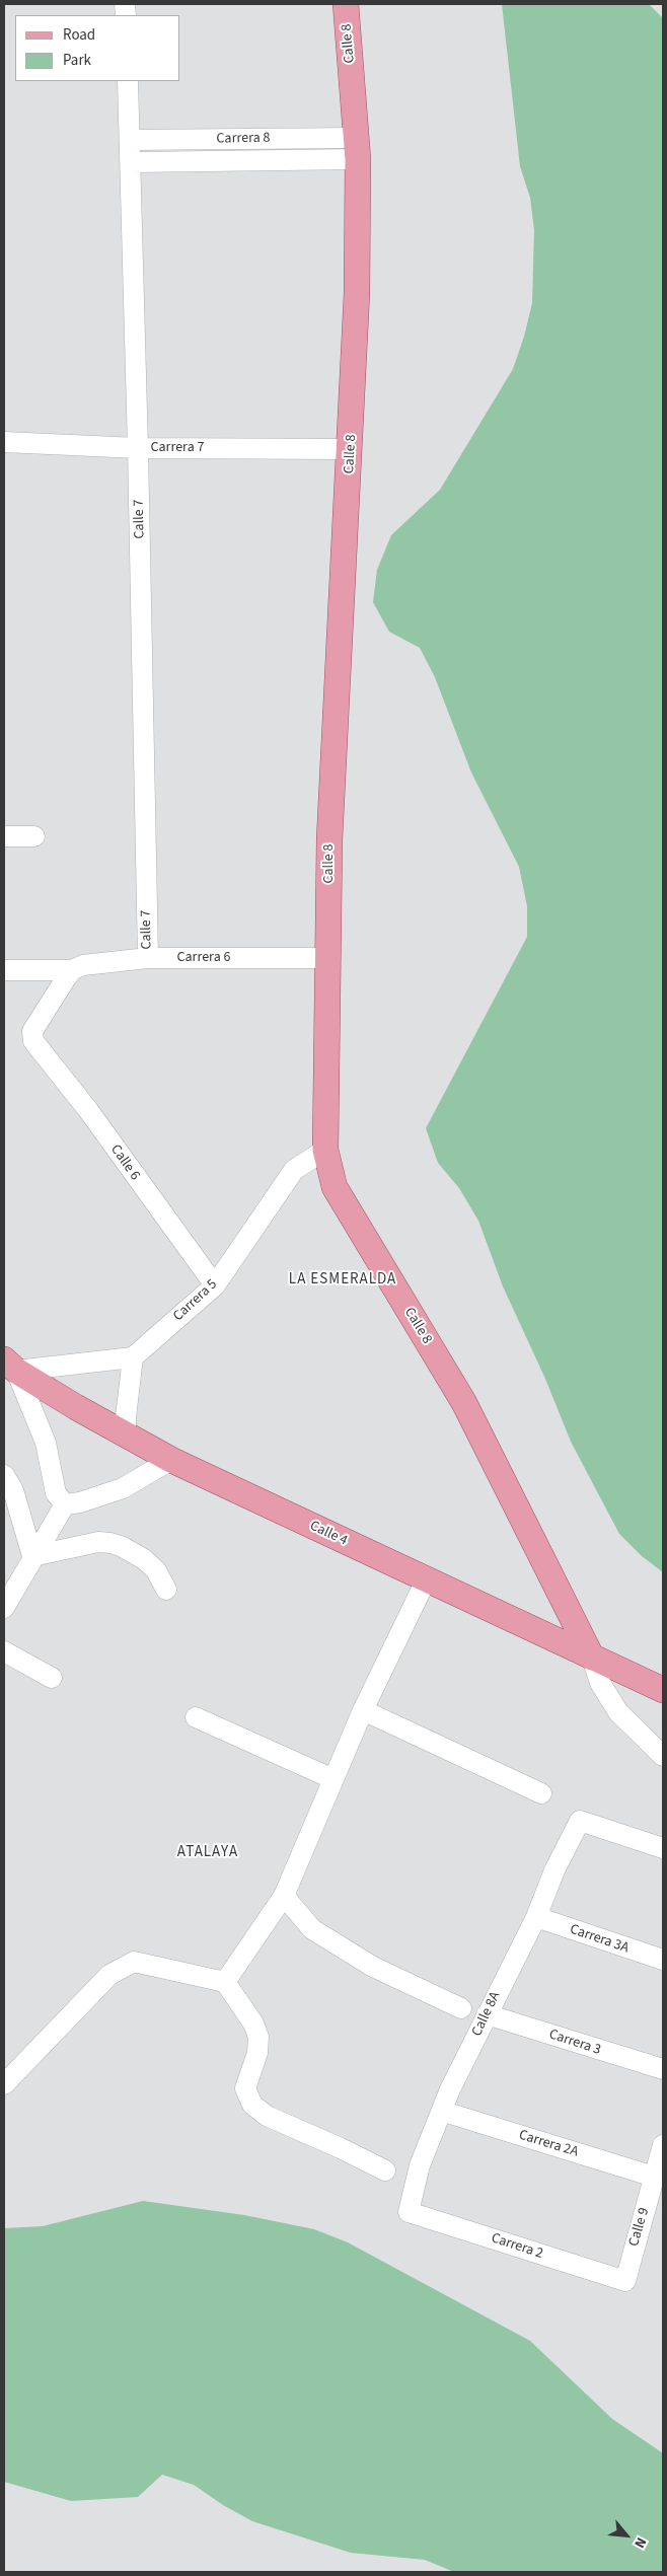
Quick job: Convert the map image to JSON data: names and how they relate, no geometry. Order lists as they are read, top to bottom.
{
  "streets": {
    "main road": ["Calle 8", "Calle 4"],
    "street": [
      "Carrera 8",
      "Carrera 7",
      "Calle 7",
      "Carrera 6",
      "Calle 6",
      "Carrera 5",
      "Carrera 3A",
      "Calle 8A",
      "Carrera 3",
      "Carrera 2A",
      "Calle 9",
      "Carrera 2"
    ]
  },
  "crossings": [
    ["Calle 8", "Carrera 8"],
    ["Calle 8", "Carrera 7"],
    ["Calle 8", "Carrera 6"],
    ["Calle 8", "Carrera 5"],
    ["Calle 8", "Calle 4"],
    ["Carrera 8", "Calle 7"],
    ["Carrera 7", "Calle 7"],
    ["Calle 7", "Carrera 6"],
    ["Carrera 6", "Calle 6"],
    ["Calle 6", "Carrera 5"],
    ["Carrera 3A", "Calle 8A"],
    ["Calle 8A", "Carrera 3"],
    ["Calle 8A", "Carrera 2A"],
    ["Calle 8A", "Carrera 2"],
    ["Carrera 2A", "Calle 9"],
    ["Calle 9", "Carrera 2"]
  ],
  "districts": ["LA ESMERALDA", "ATALAYA"],
  "legend": ["Road", "Park"],
  "north": "bottom right"
}
